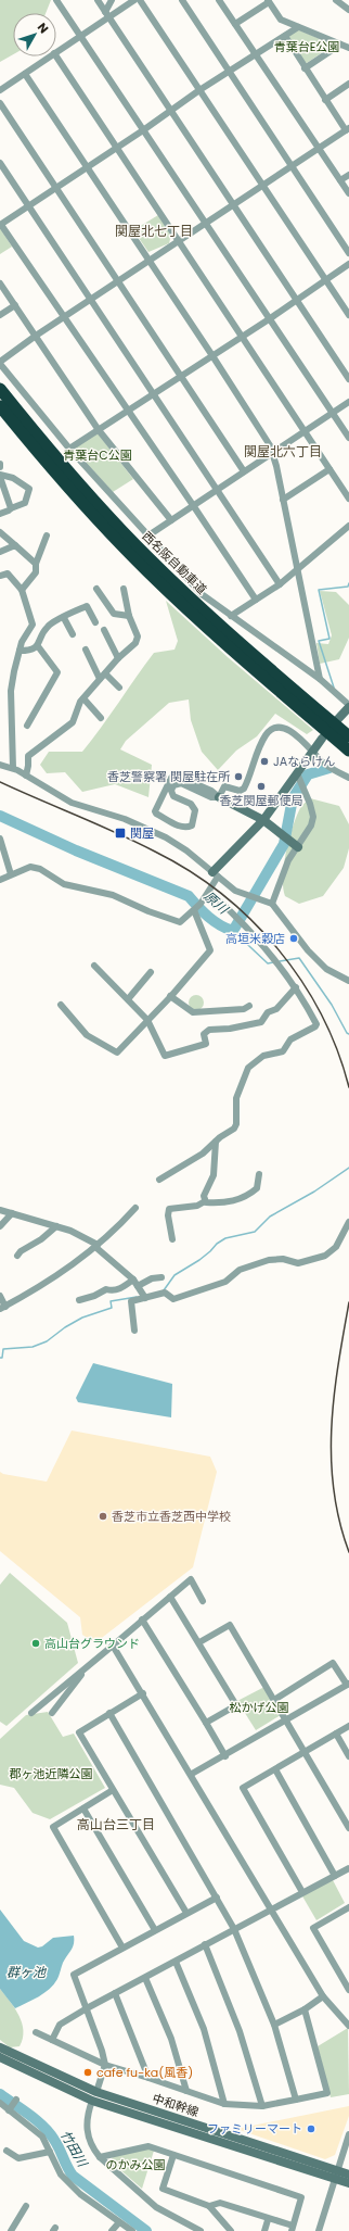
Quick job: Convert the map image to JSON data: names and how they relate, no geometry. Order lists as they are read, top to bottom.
{
  "streets": {
    "highway": ["西名阪自動車道"],
    "main road": ["中和幹線"]
  },
  "districts": ["関屋北七丁目", "関屋北六丁目", "高山台三丁目"],
  "water": ["原川", "群ヶ池", "竹田川"],
  "parks": [
    "青葉台E公園",
    "青葉台C公園",
    "松かげ公園",
    "郡ヶ池近隣公園",
    "のかみ公園"
  ],
  "places": {
    "other": [
      "JAならけん",
      "香芝警察署 関屋駐在所",
      "香芝関屋郵便局",
      "高垣米穀店",
      "香芝市立香芝西中学校",
      "高山台グラウンド",
      "cafe fu-ka(風香)",
      "ファミリーマート"
    ],
    "transit": ["関屋"]
  },
  "north": "top right"
}
